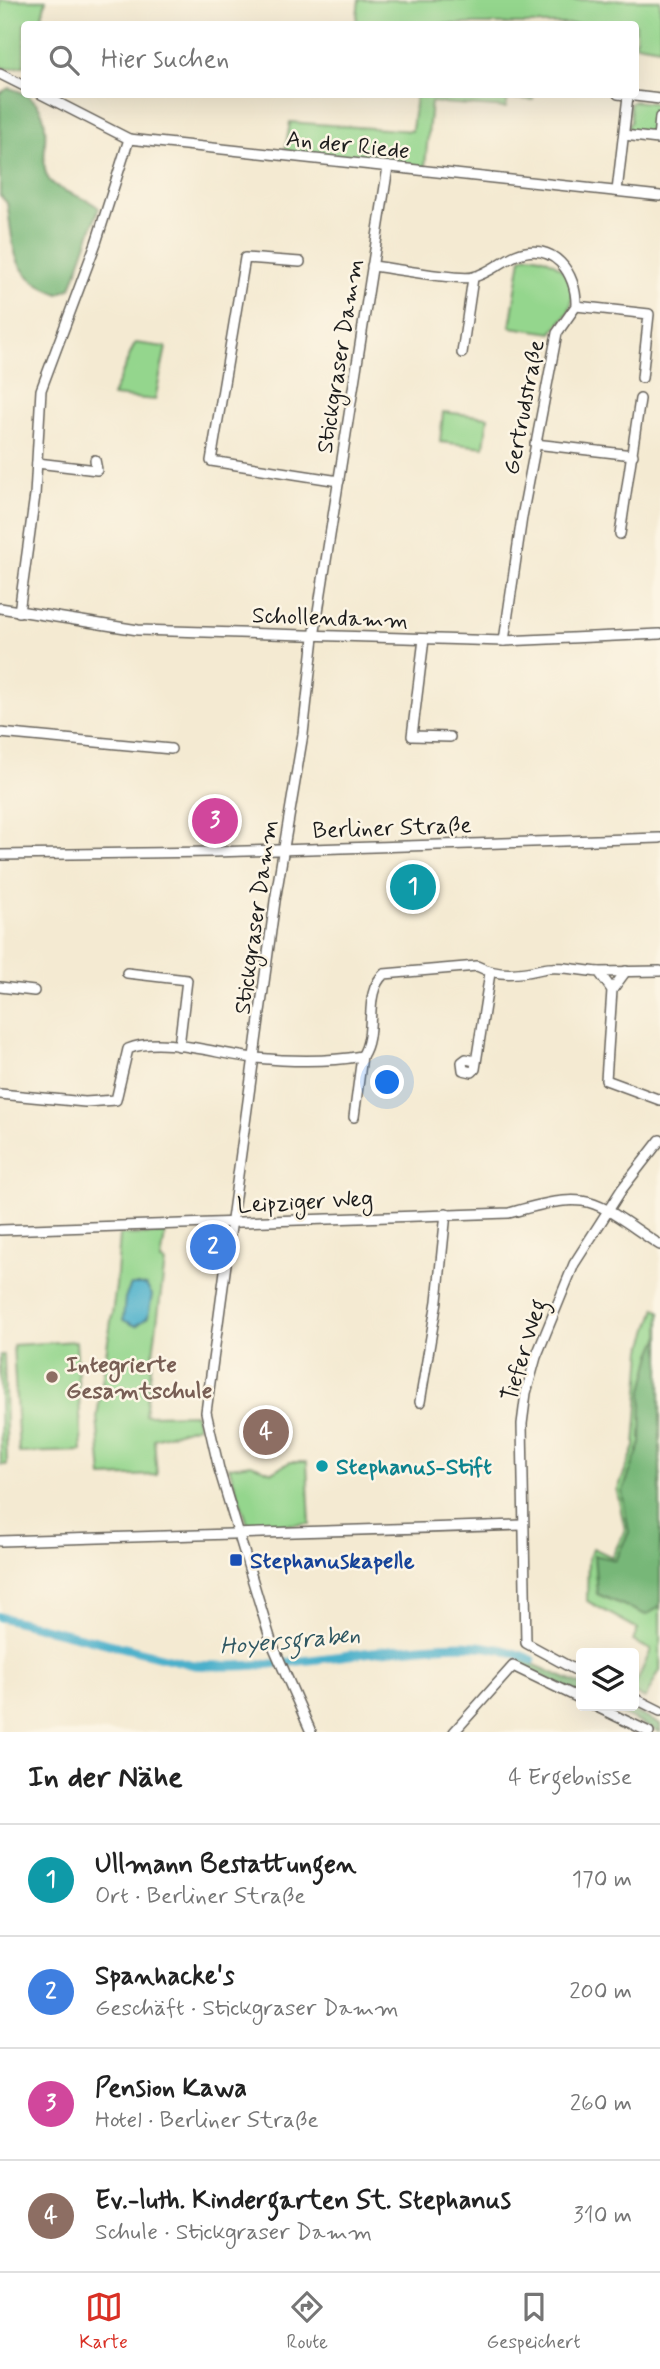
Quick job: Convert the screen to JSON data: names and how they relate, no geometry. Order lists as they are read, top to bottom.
{
  "streets": {
    "street": [
      "An der Riede",
      "Stickgraser Damm",
      "Gertrudstraße",
      "Schollendamm",
      "Berliner Straße",
      "Leipziger Weg",
      "Tiefer Weg"
    ]
  },
  "crossings": [
    ["An der Riede", "Stickgraser Damm"],
    ["Stickgraser Damm", "Schollendamm"],
    ["Stickgraser Damm", "Berliner Straße"],
    ["Stickgraser Damm", "Leipziger Weg"],
    ["Gertrudstraße", "Schollendamm"],
    ["Leipziger Weg", "Tiefer Weg"]
  ],
  "water": ["Hoyersgraben"],
  "places": {
    "other": ["Integrierte Gesamtschule", "Stephanus-Stift"],
    "transit": ["Stephanuskapelle"]
  },
  "page": {
    "search": "Hier suchen",
    "pins": [
      "3",
      "1",
      "2",
      "4"
    ],
    "heading": ["In der Nähe", "4 Ergebnisse"],
    "list": [
      {
        "mark": "1",
        "name": "Ullmann Bestattungen",
        "note": "Ort · Berliner Straße",
        "value": "170 m"
      },
      {
        "mark": "2",
        "name": "Spanhacke's",
        "note": "Geschäft · Stickgraser Damm",
        "value": "200 m"
      },
      {
        "mark": "3",
        "name": "Pension Kawa",
        "note": "Hotel · Berliner Straße",
        "value": "260 m"
      },
      {
        "mark": "4",
        "name": "Ev.-luth. Kindergarten St. Stephanus",
        "note": "Schule · Stickgraser Damm",
        "value": "310 m"
      }
    ],
    "nav": ["Karte", "Route", "Gespeichert"]
  }
}
